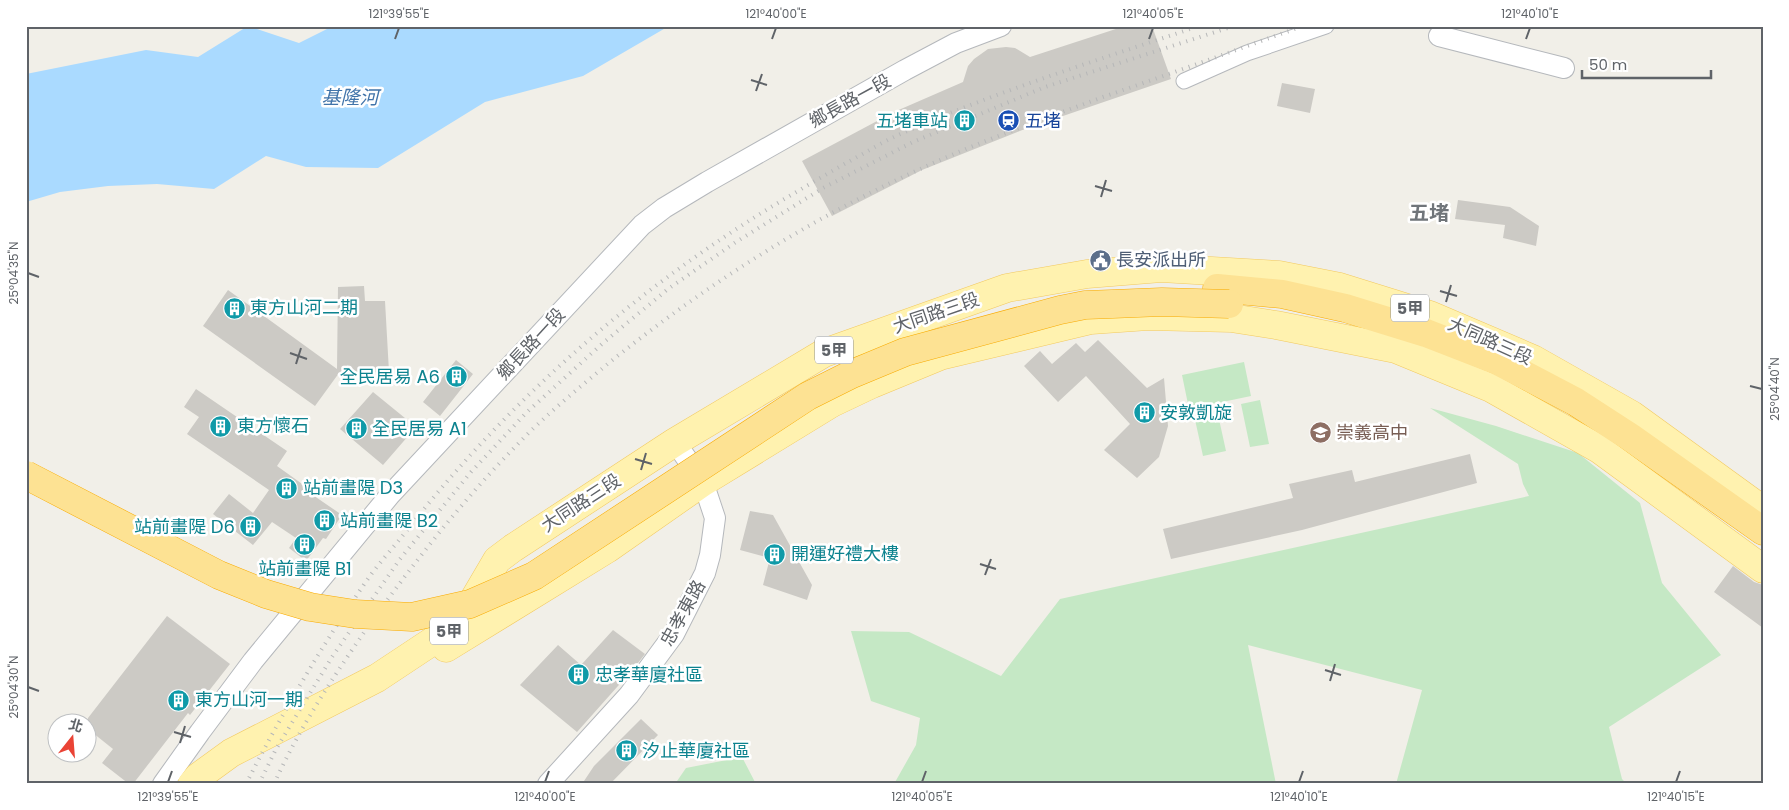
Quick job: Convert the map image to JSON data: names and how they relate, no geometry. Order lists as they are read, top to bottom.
{
  "streets": {
    "main road": ["5甲", "大同路三段"],
    "street": ["鄉長路一段", "忠孝東路"]
  },
  "crossings": [
    ["5甲", "忠孝東路"],
    ["大同路三段", "忠孝東路"]
  ],
  "districts": ["五堵"],
  "water": ["基隆河"],
  "places": {
    "building": [
      "五堵車站",
      "東方山河二期",
      "全民居易 A6",
      "安敦凱旋",
      "東方懷石",
      "全民居易 A1",
      "站前畫隄 D3",
      "站前畫隄 B2",
      "站前畫隄 D6",
      "站前畫隄 B1",
      "開運好禮大樓",
      "忠孝華廈社區",
      "東方山河一期",
      "汐止華廈社區"
    ],
    "station": ["五堵"],
    "public building": ["長安派出所"],
    "school or university": ["崇義高中"]
  },
  "scale_bar": "50 m",
  "north": "top",
  "coordinates": [
    "121°39'55\"E",
    "121°40'00\"E",
    "121°40'05\"E",
    "121°40'10\"E",
    "25°04'35\"N",
    "25°04'40\"N",
    "25°04'30\"N",
    "121°40'15\"E"
  ]
}
